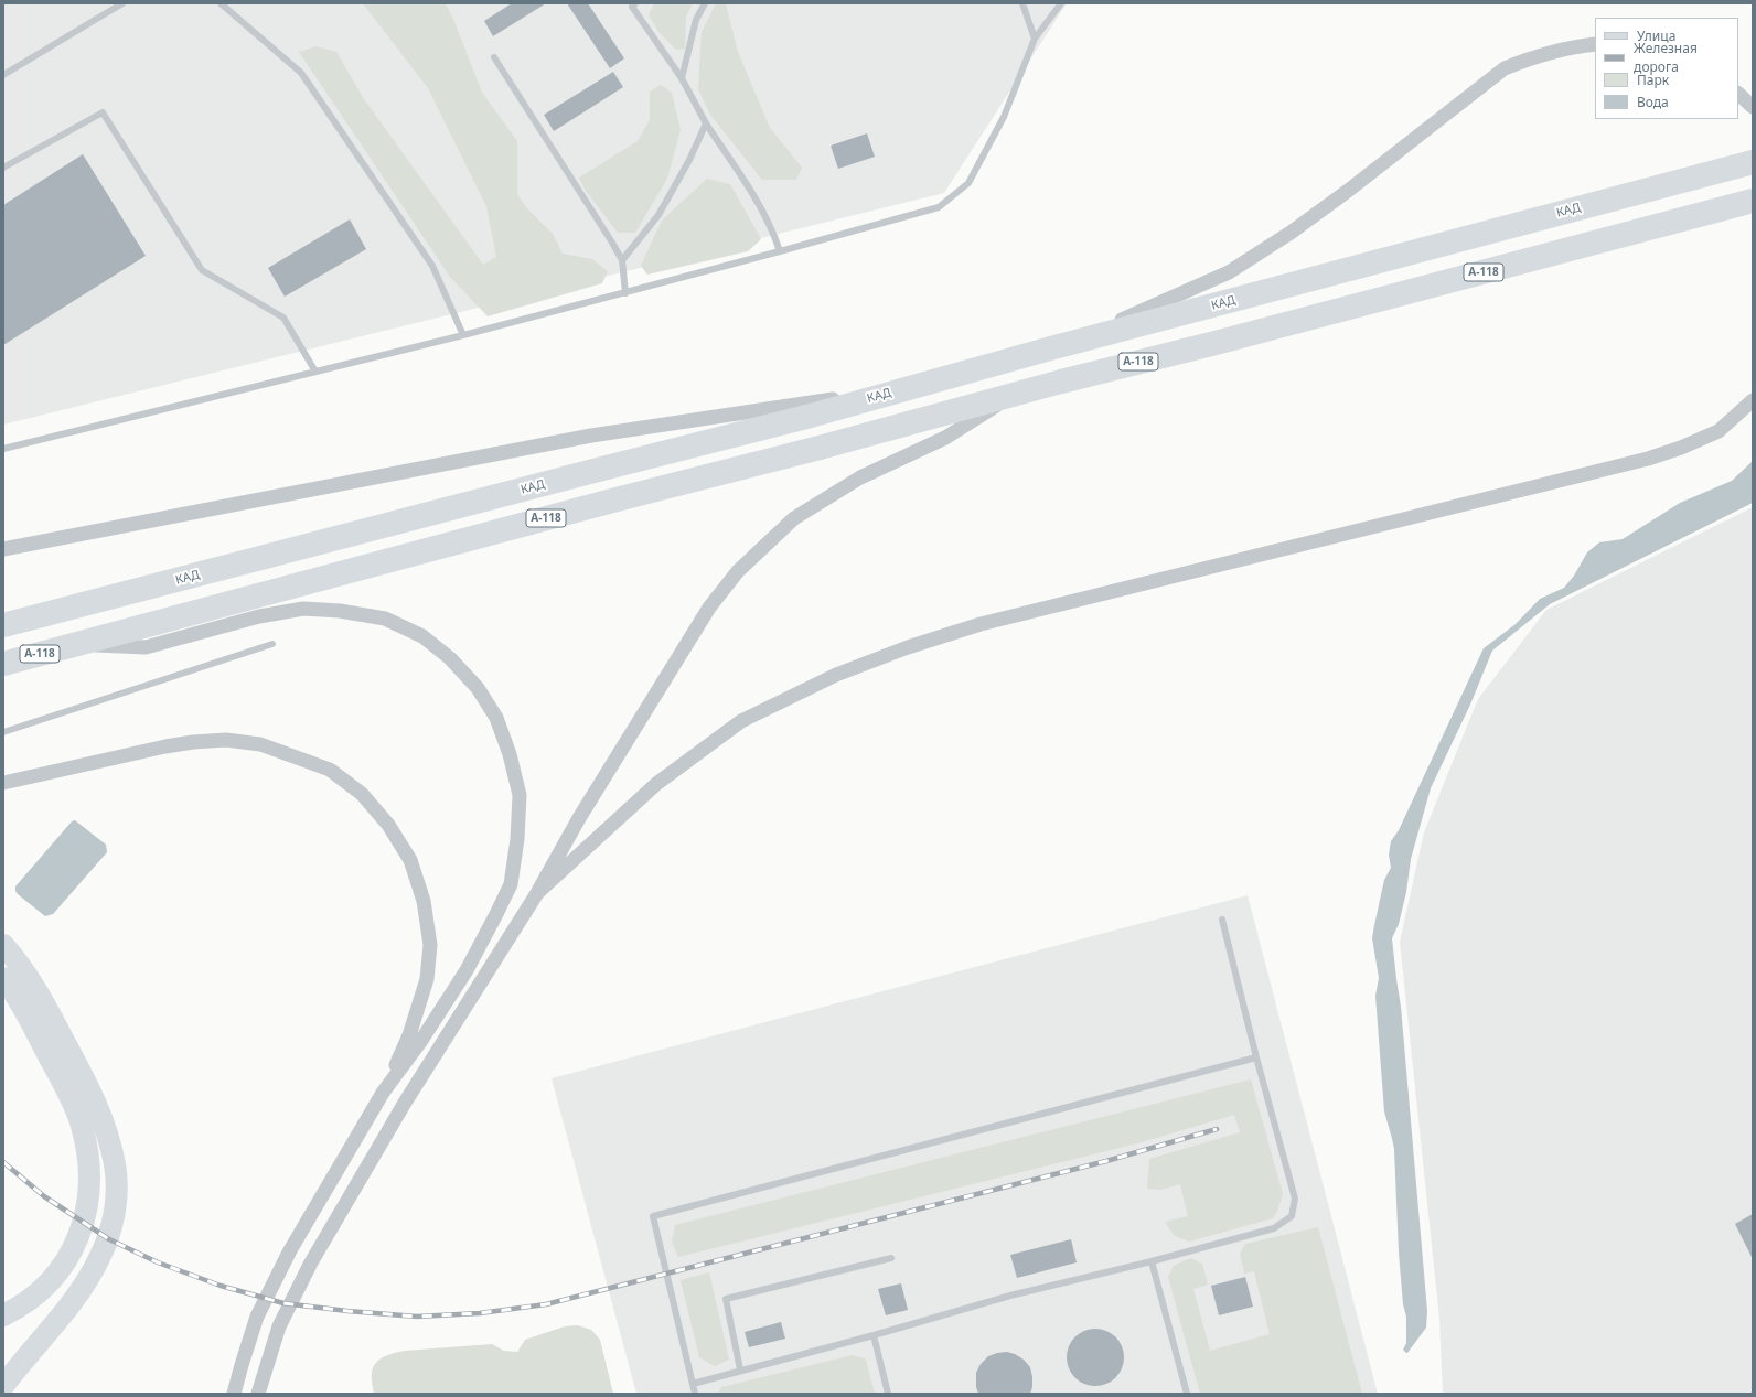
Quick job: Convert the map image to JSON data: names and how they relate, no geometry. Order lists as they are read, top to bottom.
{
  "streets": {
    "highway": ["КАД", "А-118"]
  },
  "legend": [
    "Улица",
    "Железная дорога",
    "Парк",
    "Вода"
  ]
}
